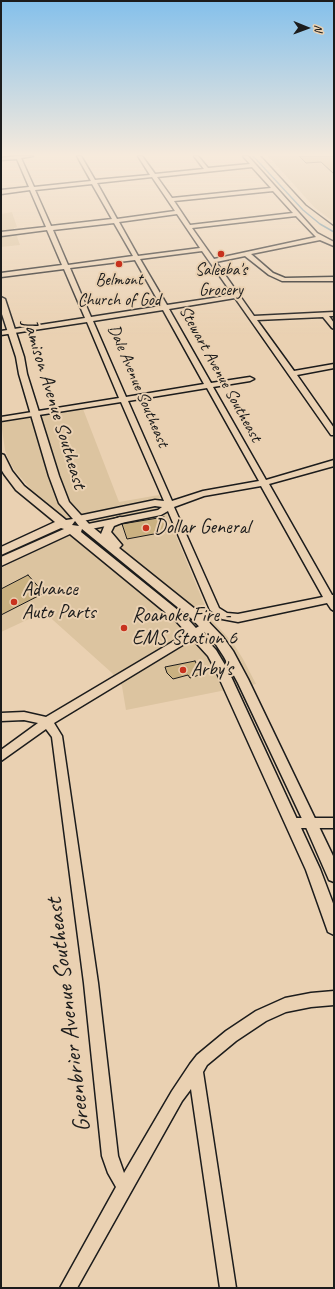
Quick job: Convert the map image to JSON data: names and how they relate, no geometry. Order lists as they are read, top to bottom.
{
  "streets": {
    "main road": ["Jamison Avenue Southeast"],
    "street": ["Stewart Avenue Southeast", "Dale Avenue Southeast", "Greenbrier Avenue Southeast"]
  },
  "crossings": [
    ["Stewart Avenue Southeast", "Dale Avenue Southeast"]
  ],
  "places": [
    "Saleeba's Grocery",
    "Belmont Church of God",
    "Dollar General",
    "Advance Auto Parts",
    "Roanoke Fire - EMS Station 6",
    "Arby's"
  ],
  "north": "right"
}
